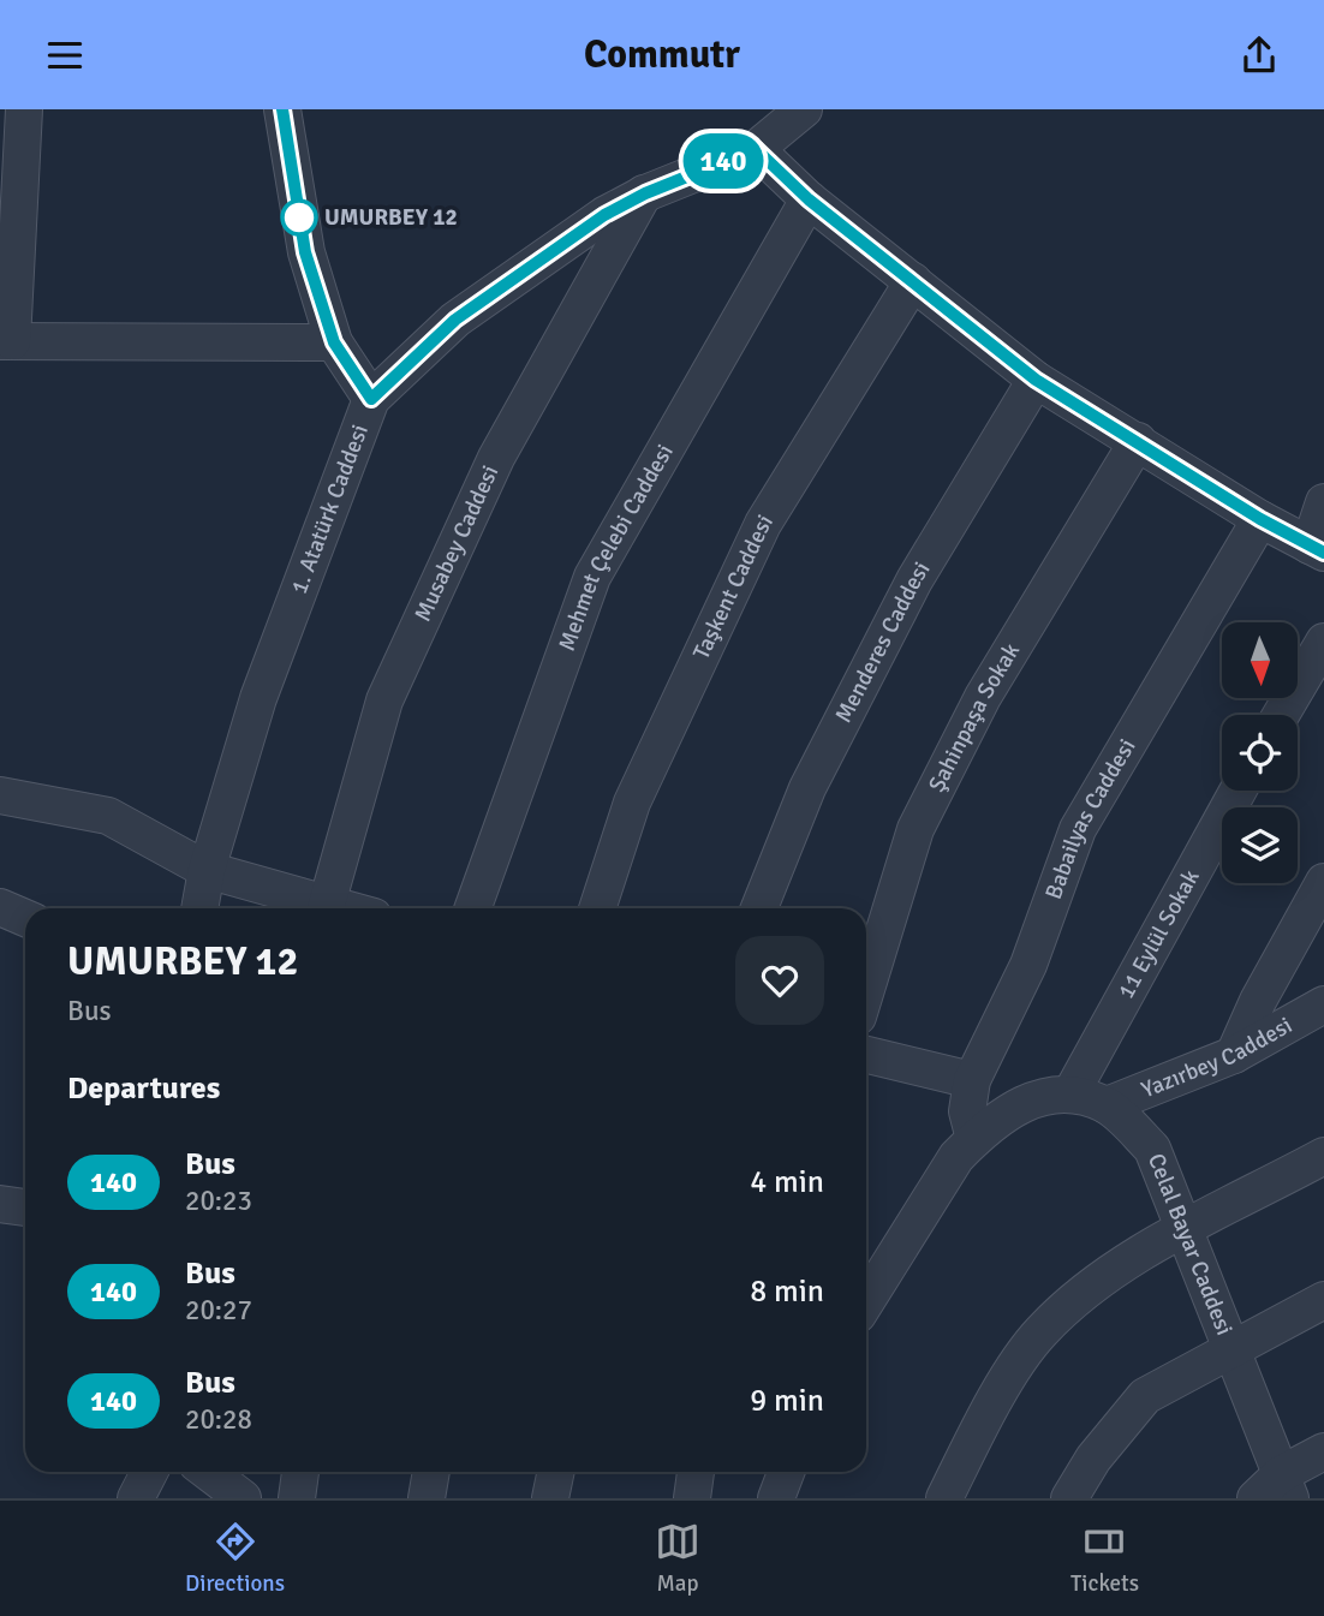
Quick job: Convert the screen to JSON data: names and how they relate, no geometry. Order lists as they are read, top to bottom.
{
  "streets": {
    "street": [
      "1. Atatürk Caddesi",
      "Musabey Caddesi",
      "Mehmet Çelebi Caddesi",
      "Taşkent Caddesi",
      "Menderes Caddesi",
      "Şahinpaşa Sokak",
      "Babailyas Caddesi",
      "11 Eylül Sokak",
      "Yazırbey Caddesi",
      "Celal Bayar Caddesi"
    ]
  },
  "crossings": [
    ["1. Atatürk Caddesi", "Musabey Caddesi"],
    ["11 Eylül Sokak", "Celal Bayar Caddesi"],
    ["Yazırbey Caddesi", "Celal Bayar Caddesi"]
  ],
  "places": ["UMURBEY 12"],
  "lines": ["bus line 140"],
  "north": "bottom",
  "page": {
    "header": "Commutr",
    "on_map": "140",
    "heading": [
      ["UMURBEY 12", "Bus"],
      "Departures"
    ],
    "list": [
      {
        "mark": "140",
        "name": "Bus",
        "note": "20:23",
        "value": "4 min"
      },
      {
        "mark": "140",
        "name": "Bus",
        "note": "20:27",
        "value": "8 min"
      },
      {
        "mark": "140",
        "name": "Bus",
        "note": "20:28",
        "value": "9 min"
      }
    ],
    "tabs": ["Directions", "Map", "Tickets"]
  }
}
